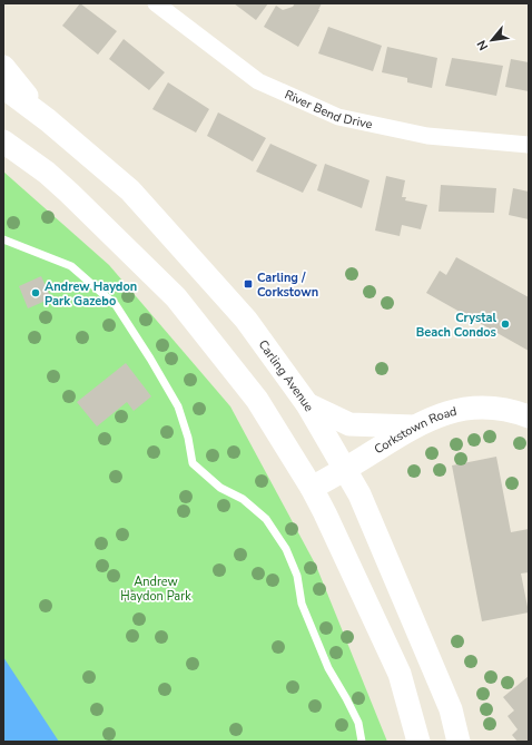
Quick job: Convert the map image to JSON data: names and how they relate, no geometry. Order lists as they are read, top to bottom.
{
  "streets": {
    "main road": ["Carling Avenue", "Corkstown Road"],
    "street": ["River Bend Drive"]
  },
  "crossings": [
    ["Carling Avenue", "Corkstown Road"]
  ],
  "parks": ["Andrew Haydon Park"],
  "places": {
    "transit": ["Carling / Corkstown"],
    "other": ["Andrew Haydon Park Gazebo", "Crystal Beach Condos"]
  },
  "north": "bottom left"
}
